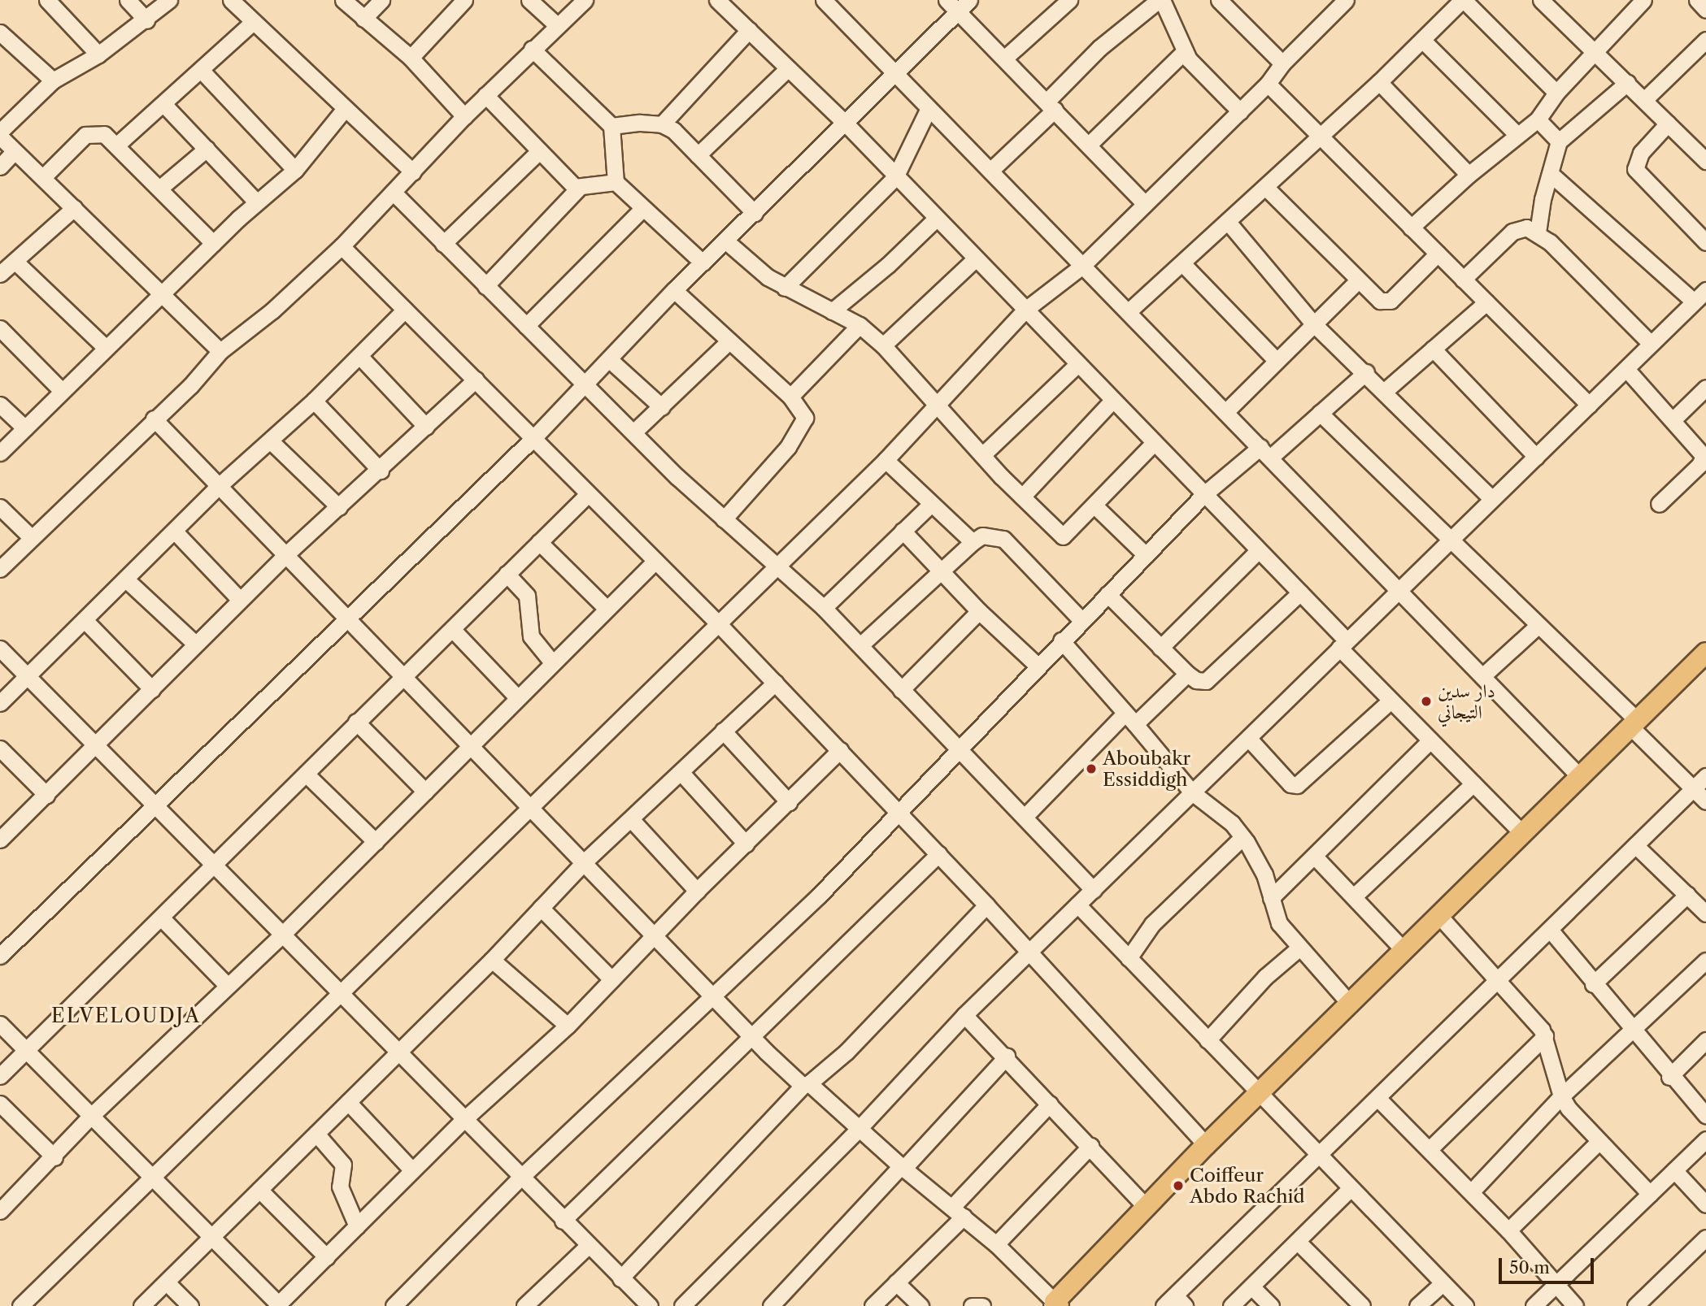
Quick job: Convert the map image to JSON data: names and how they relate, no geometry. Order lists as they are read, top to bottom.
{
  "districts": ["ELVELOUDJA"],
  "places": ["دار سدين التيجاني", "Aboubakr Essiddigh", "Coiffeur Abdo Rachid"],
  "scale_bar": "50 m"
}
